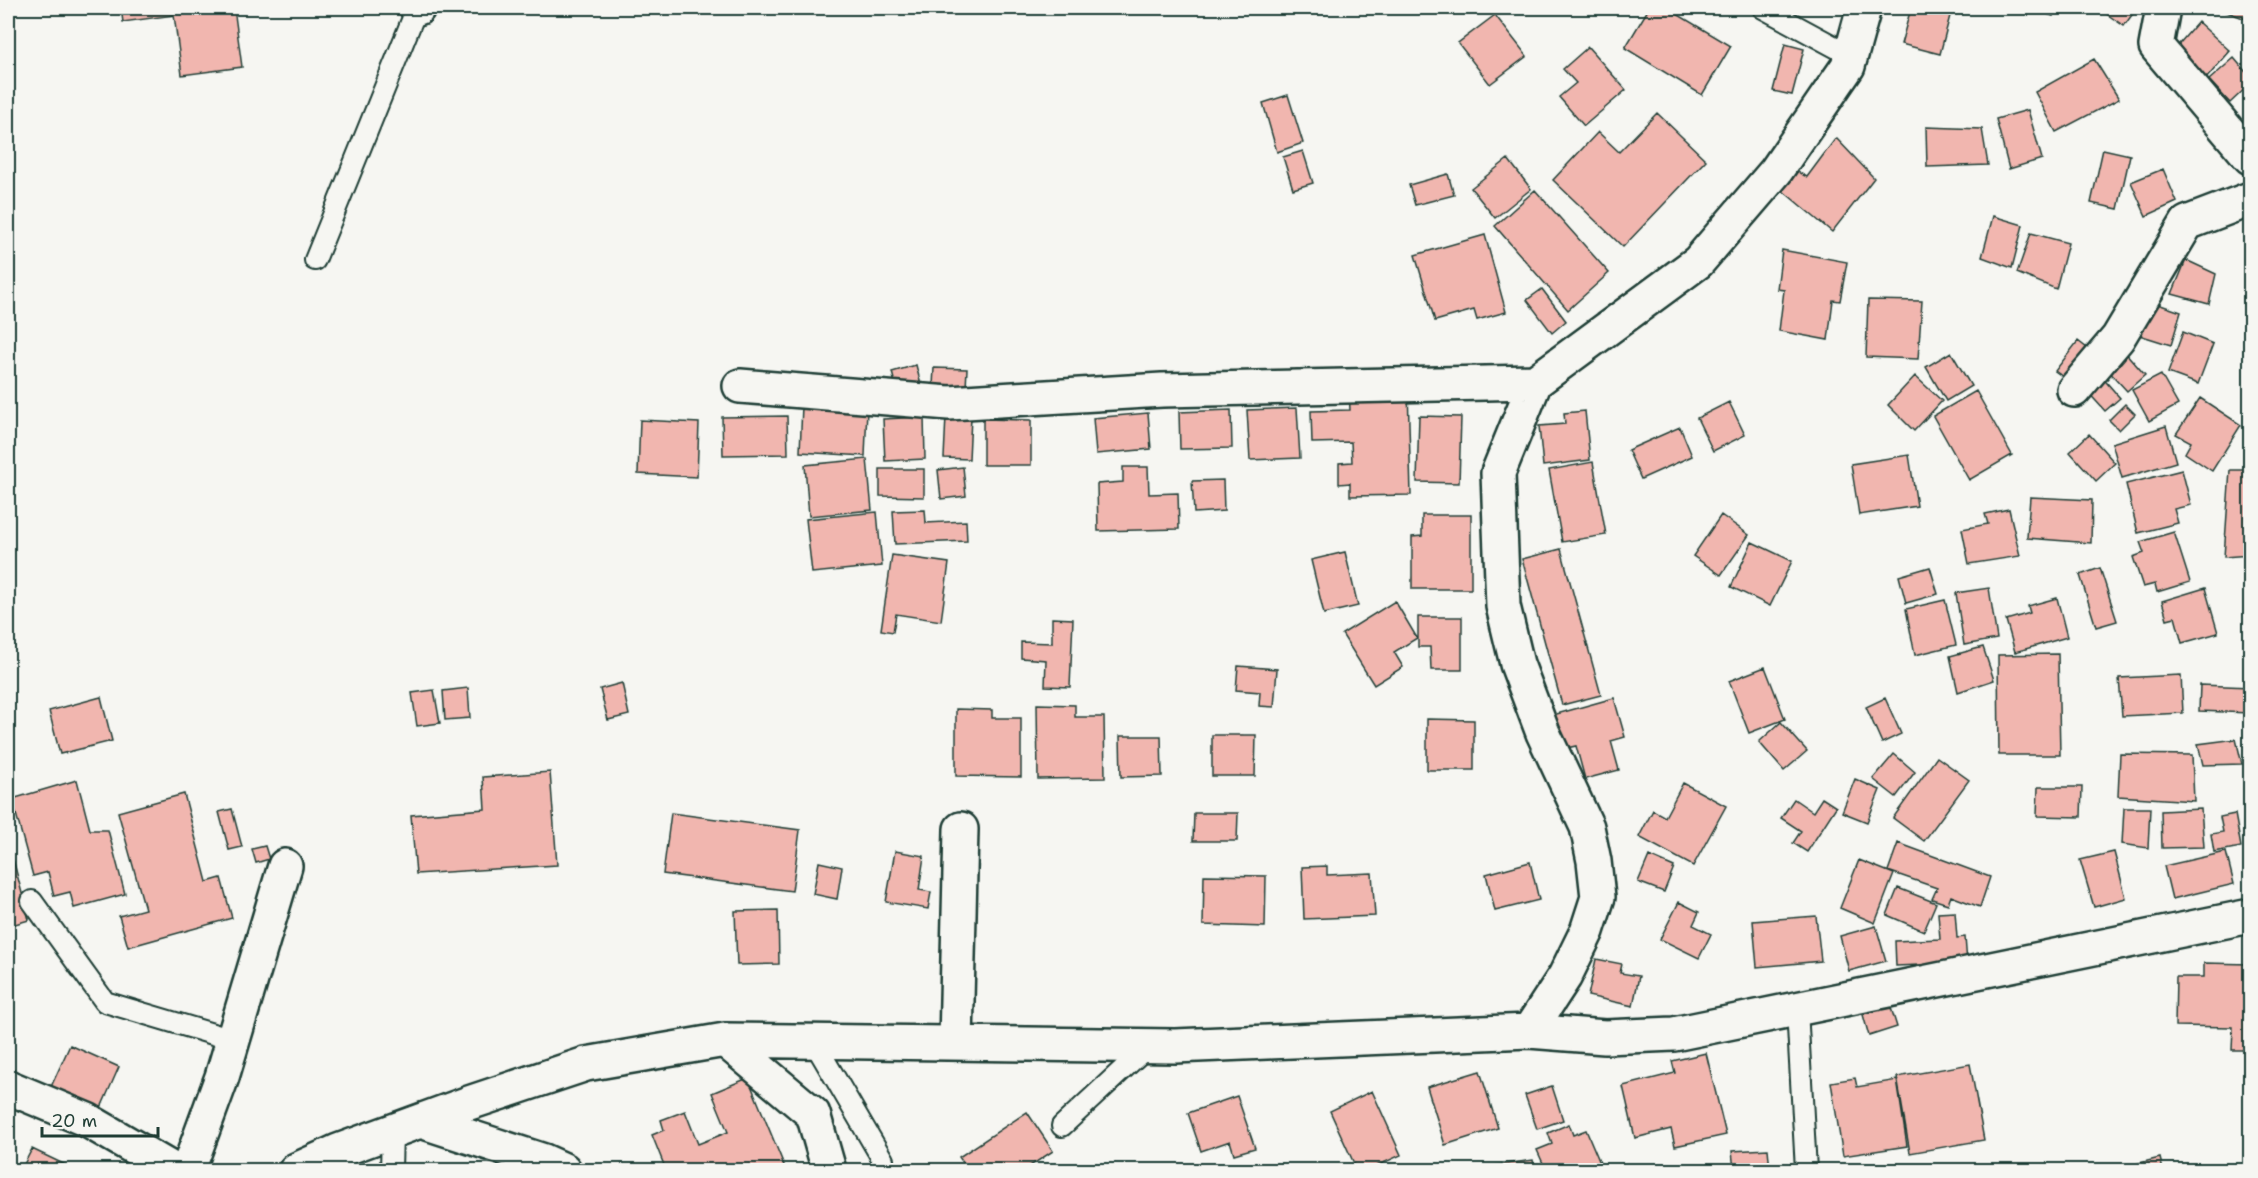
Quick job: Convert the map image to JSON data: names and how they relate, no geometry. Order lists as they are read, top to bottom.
{
  "scale_bar": "20 m"
}
